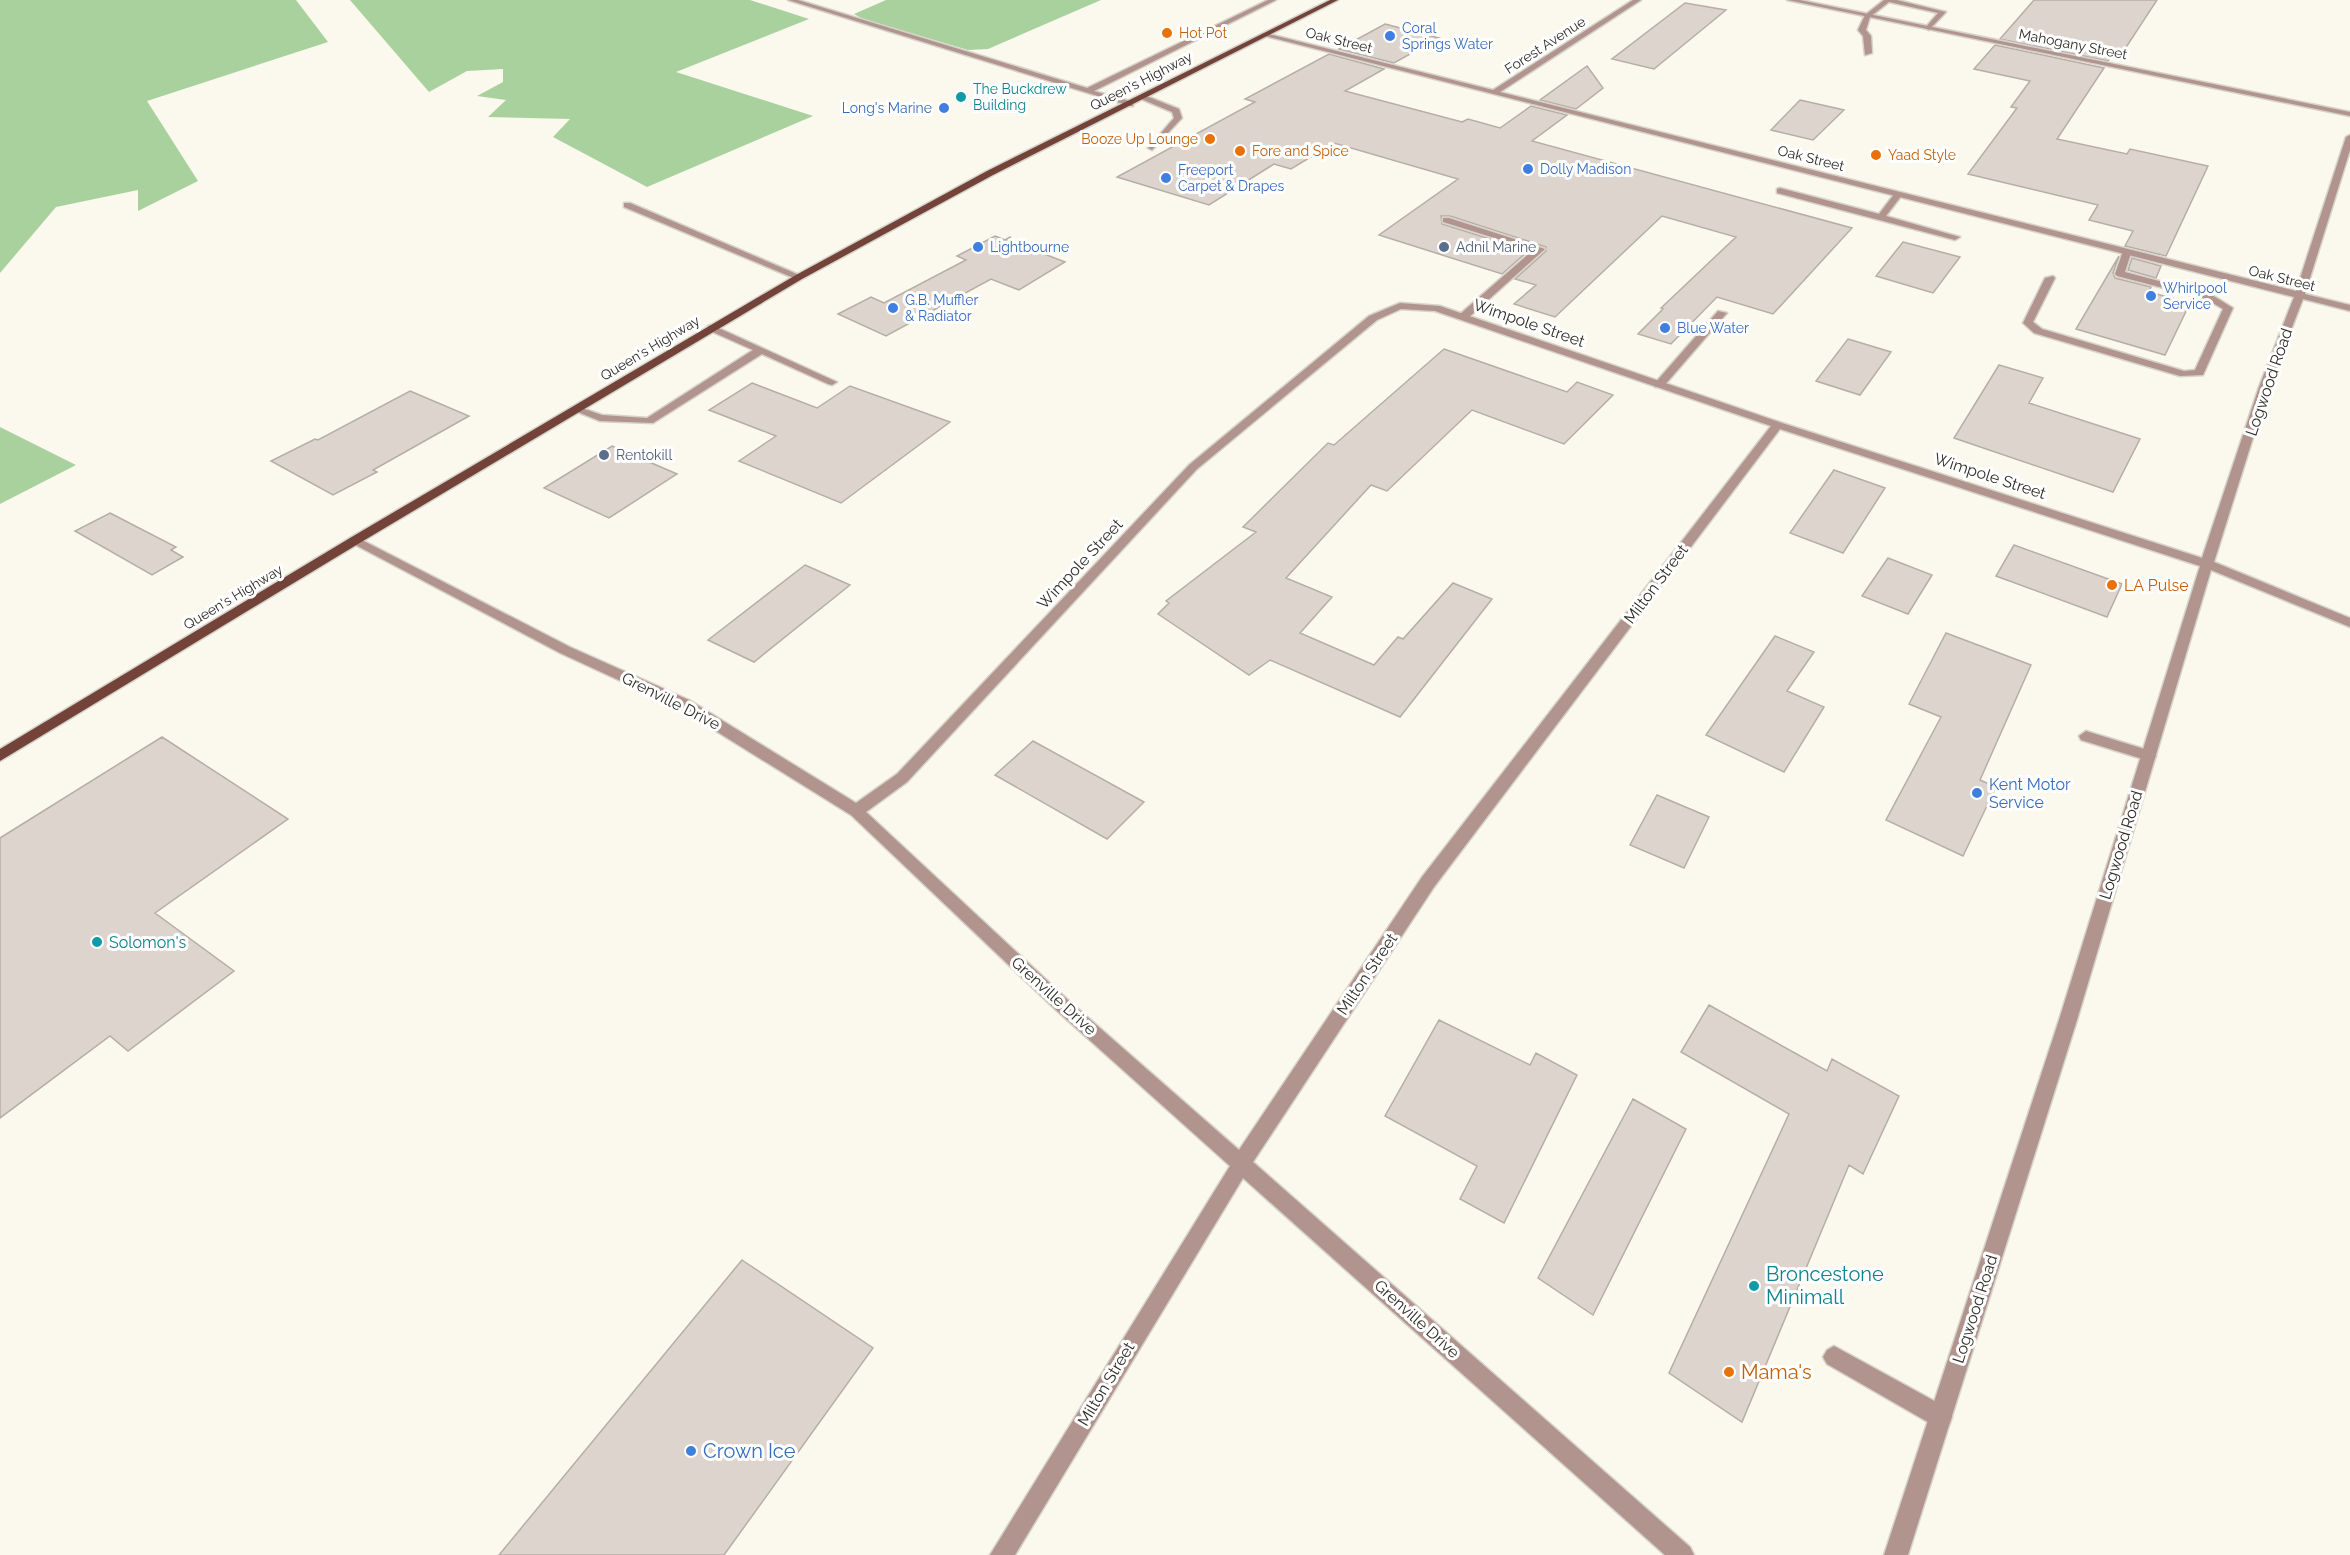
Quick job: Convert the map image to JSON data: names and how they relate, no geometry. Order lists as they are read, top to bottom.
{
  "streets": {
    "main road": ["Queen's Highway"],
    "street": [
      "Oak Street",
      "Mahogany Street",
      "Forest Avenue",
      "Wimpole Street",
      "Logwood Road",
      "Milton Street",
      "Grenville Drive"
    ]
  },
  "crossings": [
    ["Oak Street", "Forest Avenue"],
    ["Oak Street", "Queen's Highway"],
    ["Oak Street", "Logwood Road"],
    ["Queen's Highway", "Grenville Drive"],
    ["Wimpole Street", "Logwood Road"],
    ["Wimpole Street", "Milton Street"],
    ["Wimpole Street", "Grenville Drive"],
    ["Milton Street", "Grenville Drive"]
  ],
  "places": [
    "Hot Pot",
    "Coral Springs Water",
    "The Buckdrew Building",
    "Long's Marine",
    "Booze Up Lounge",
    "Fore and Spice",
    "Yaad Style",
    "Dolly Madison",
    "Freeport Carpet & Drapes",
    "Lightbourne",
    "Adnil Marine",
    "Whirlpool Service",
    "G.B. Muffler & Radiator",
    "Blue Water",
    "Rentokill",
    "LA Pulse",
    "Kent Motor Service",
    "Solomon's",
    "Broncestone Minimall",
    "Mama's",
    "Crown Ice"
  ]
}
